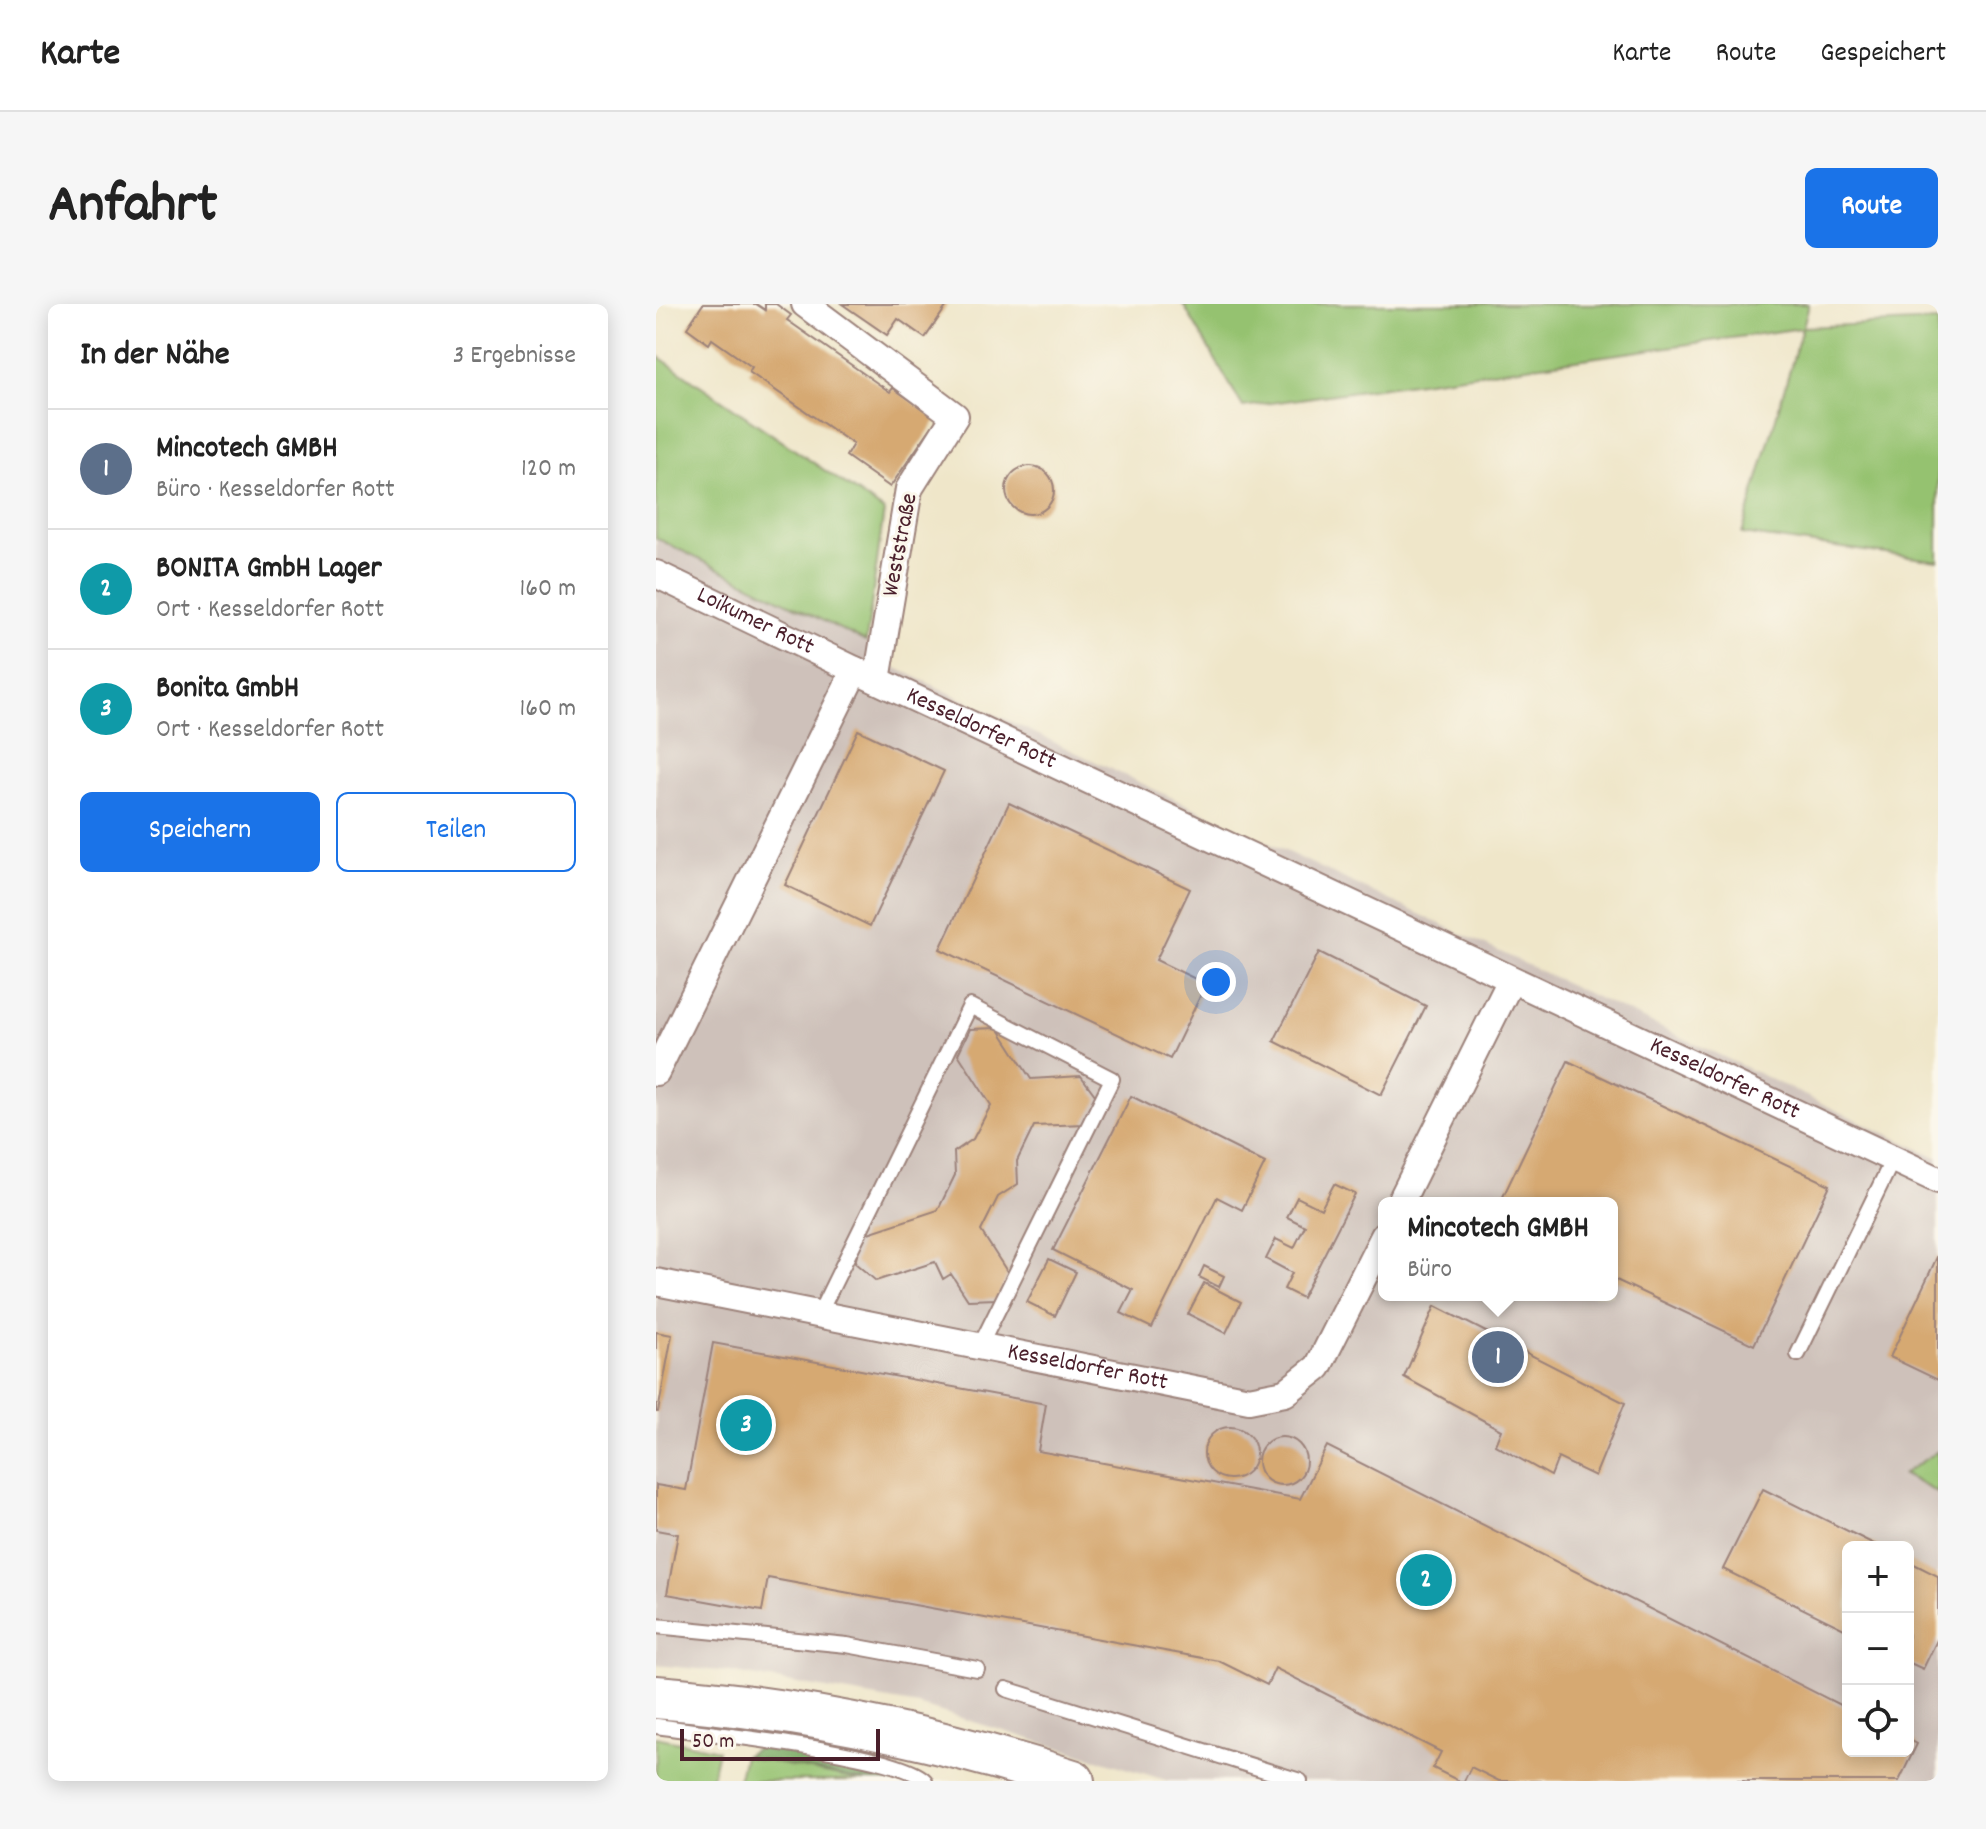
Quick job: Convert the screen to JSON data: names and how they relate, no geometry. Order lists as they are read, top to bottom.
{
  "streets": {
    "street": ["Weststraße", "Loikumer Rott", "Kesseldorfer Rott"]
  },
  "crossings": [
    ["Weststraße", "Loikumer Rott"],
    ["Weststraße", "Kesseldorfer Rott"],
    ["Loikumer Rott", "Kesseldorfer Rott"]
  ],
  "scale_bar": "50 m",
  "page": {
    "header": "Karte",
    "nav": ["Karte", "Route", "Gespeichert"],
    "title": "Anfahrt",
    "buttons": [
      "Route",
      ["Speichern", "Teilen"]
    ],
    "heading": ["In der Nähe", "3 Ergebnisse"],
    "list": [
      {
        "mark": "1",
        "name": "Mincotech GMBH",
        "note": "Büro · Kesseldorfer Rott",
        "value": "120 m"
      },
      {
        "mark": "2",
        "name": "BONITA GmbH Lager",
        "note": "Ort · Kesseldorfer Rott",
        "value": "160 m"
      },
      {
        "mark": "3",
        "name": "Bonita GmbH",
        "note": "Ort · Kesseldorfer Rott",
        "value": "160 m"
      }
    ],
    "popup": ["Mincotech GMBH", "Büro"],
    "pins": ["1", "3", "2"],
    "map_buttons": ["+", "−"],
    "scale": "50 m"
  }
}
